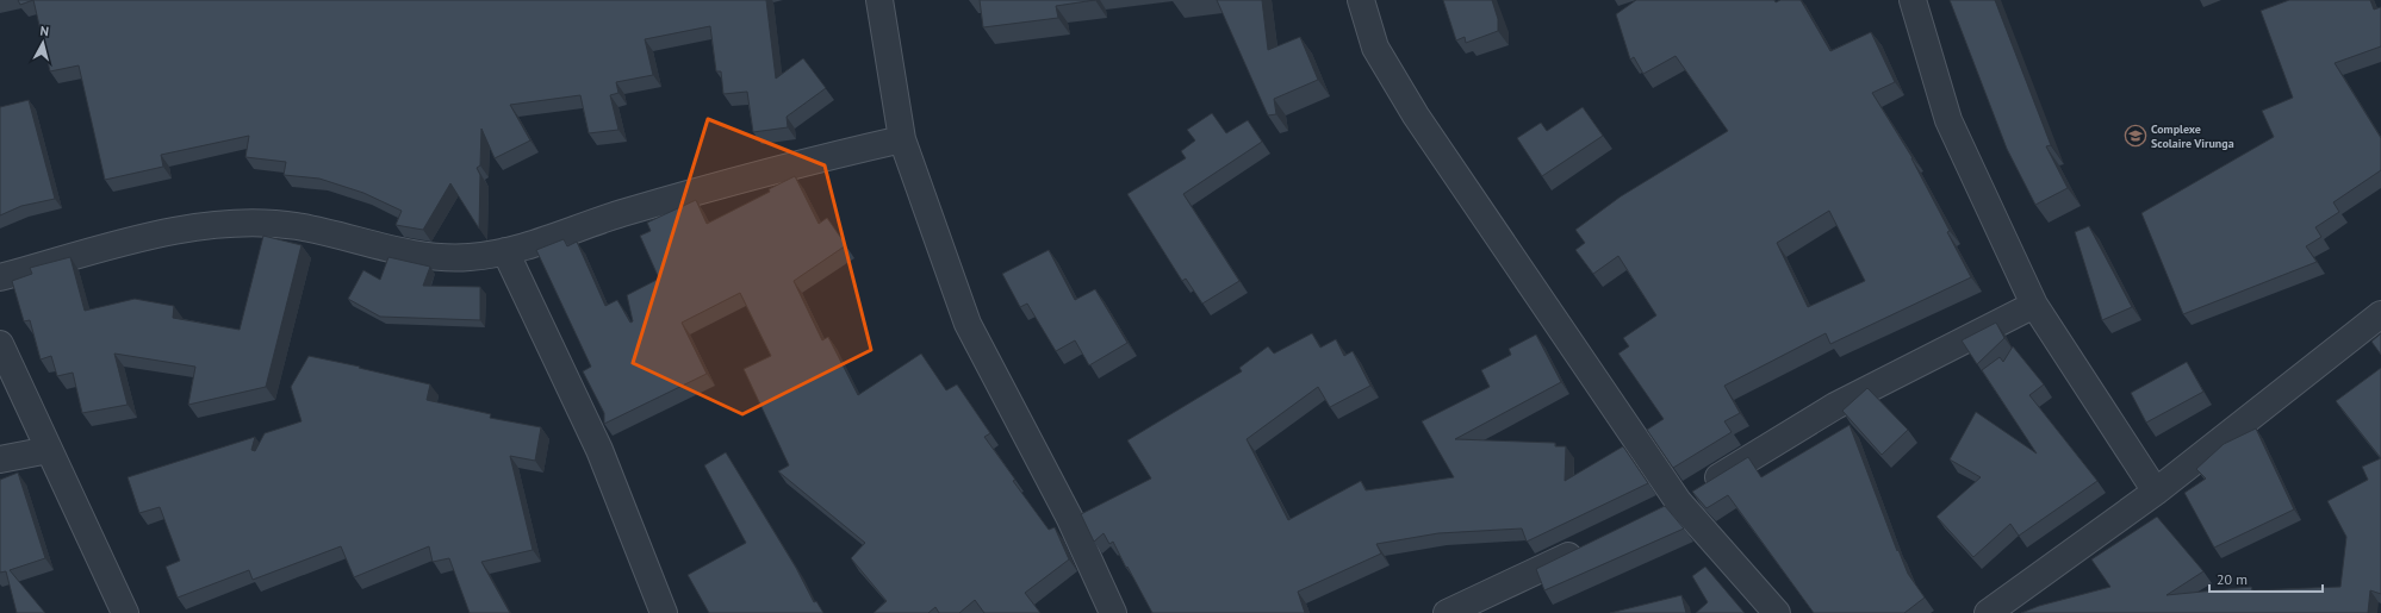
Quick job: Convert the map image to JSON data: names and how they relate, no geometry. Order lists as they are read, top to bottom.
{
  "places": {
    "school or university": ["Complexe Scolaire Virunga"]
  },
  "scale_bar": "20 m",
  "north": "top"
}
